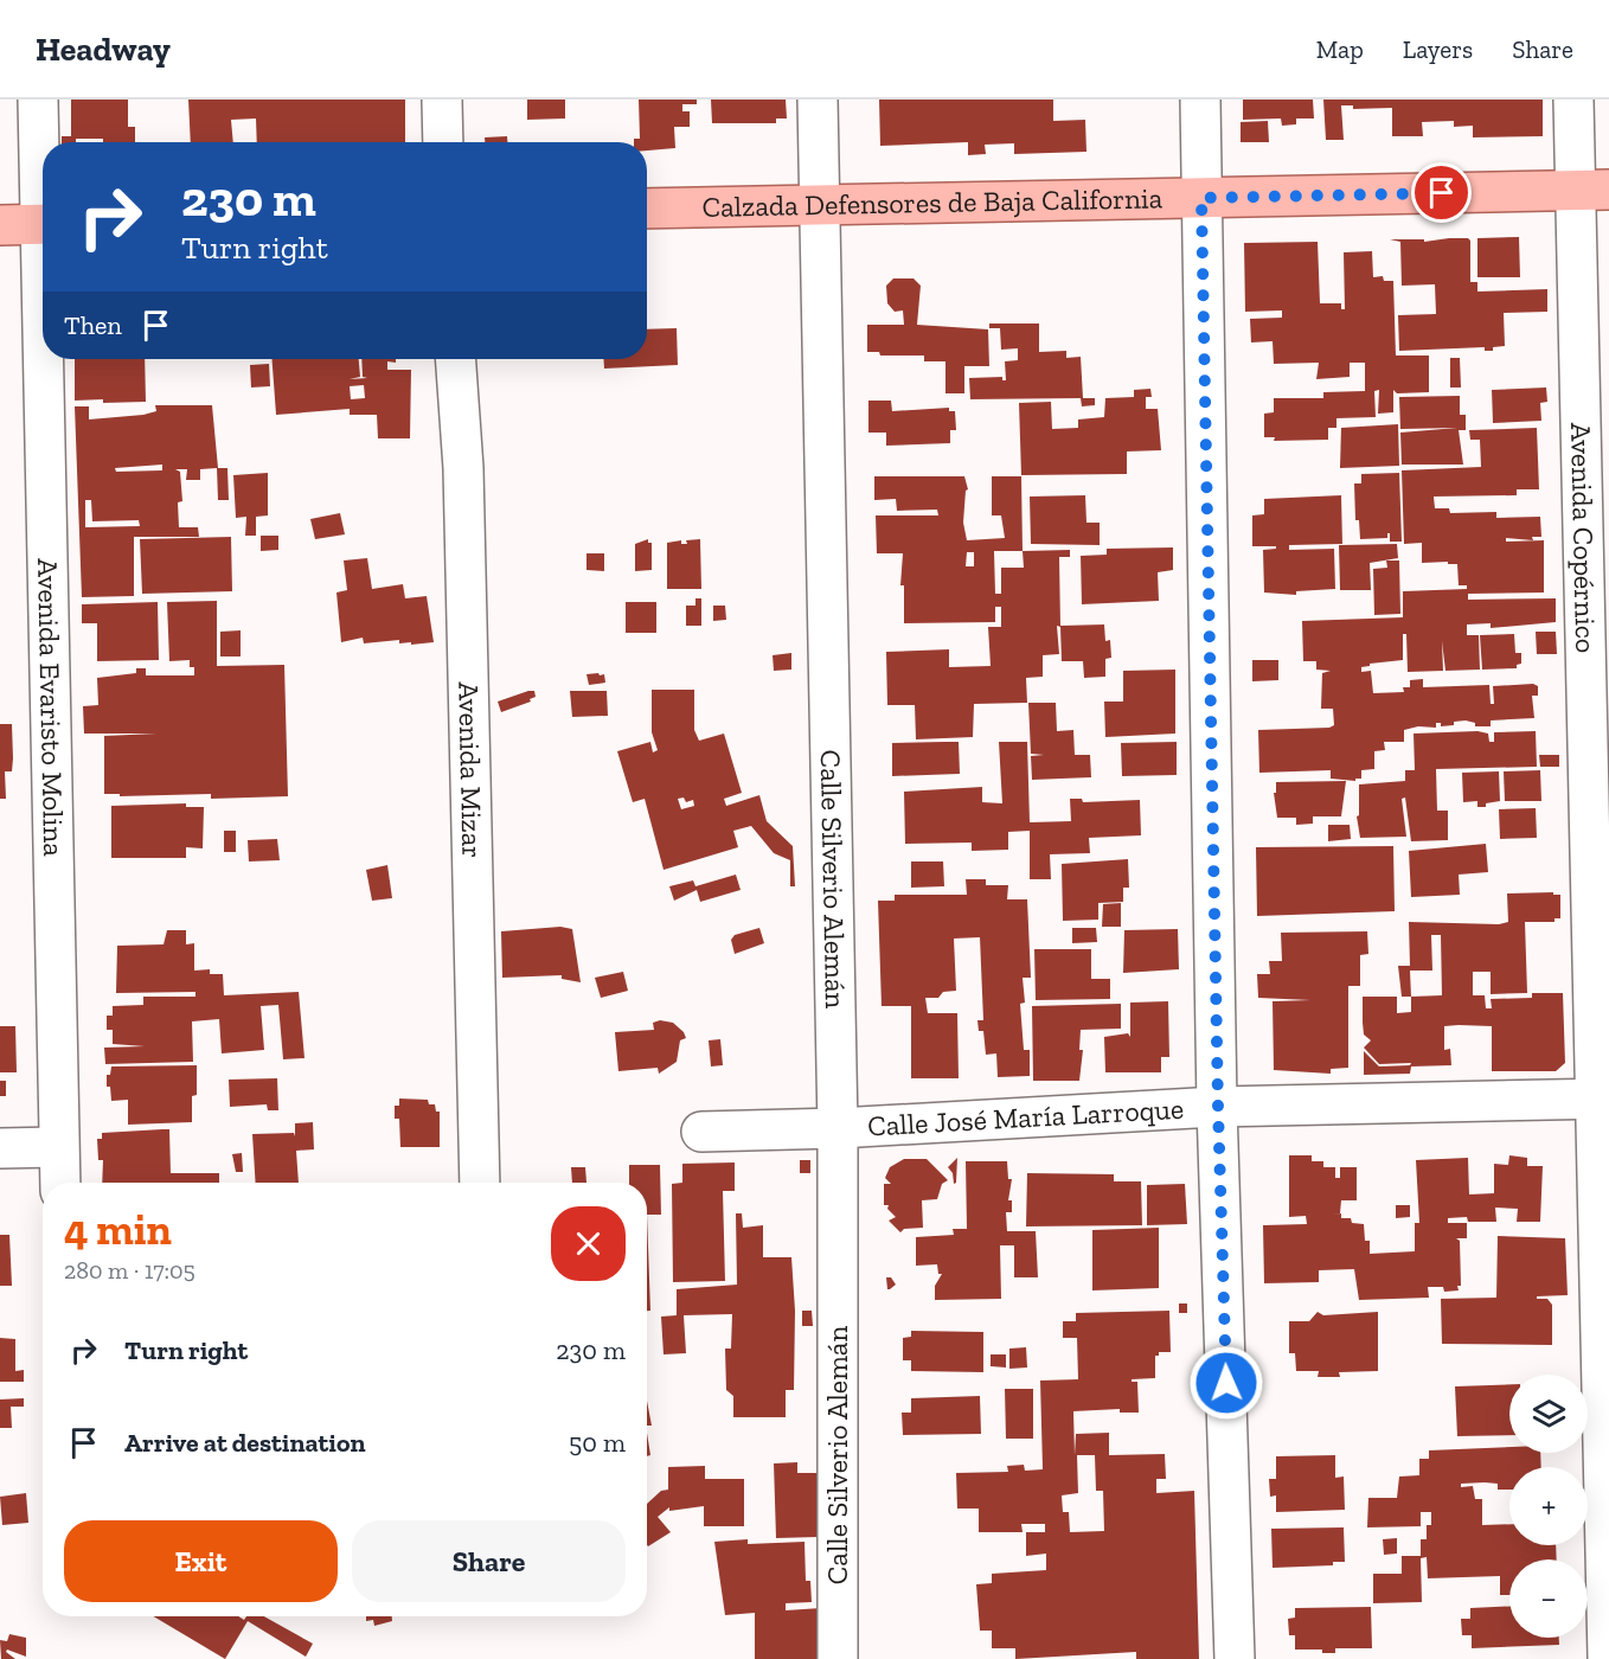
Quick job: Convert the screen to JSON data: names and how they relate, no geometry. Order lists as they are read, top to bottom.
{
  "streets": {
    "main road": ["Calzada Defensores de Baja California"],
    "street": [
      "Avenida Copérnico",
      "Avenida Evaristo Molina",
      "Avenida Mizar",
      "Calle Silverio Alemán",
      "Calle José María Larroque"
    ]
  },
  "crossings": [
    ["Calzada Defensores de Baja California", "Avenida Copérnico"],
    ["Calzada Defensores de Baja California", "Calle Silverio Alemán"],
    ["Avenida Copérnico", "Calle José María Larroque"],
    ["Calle Silverio Alemán", "Calle José María Larroque"]
  ],
  "page": {
    "header": "Headway",
    "nav": ["Map", "Layers", "Share"],
    "turn": ["230 m", "Turn right"],
    "then": "Then",
    "heading": ["4 min", "280 m · 17:05"],
    "list": [
      {
        "name": "Turn right",
        "value": "230 m"
      },
      {
        "name": "Arrive at destination",
        "value": "50 m"
      }
    ],
    "map_buttons": ["+", "−"],
    "buttons": ["Exit", "Share"]
  }
}
